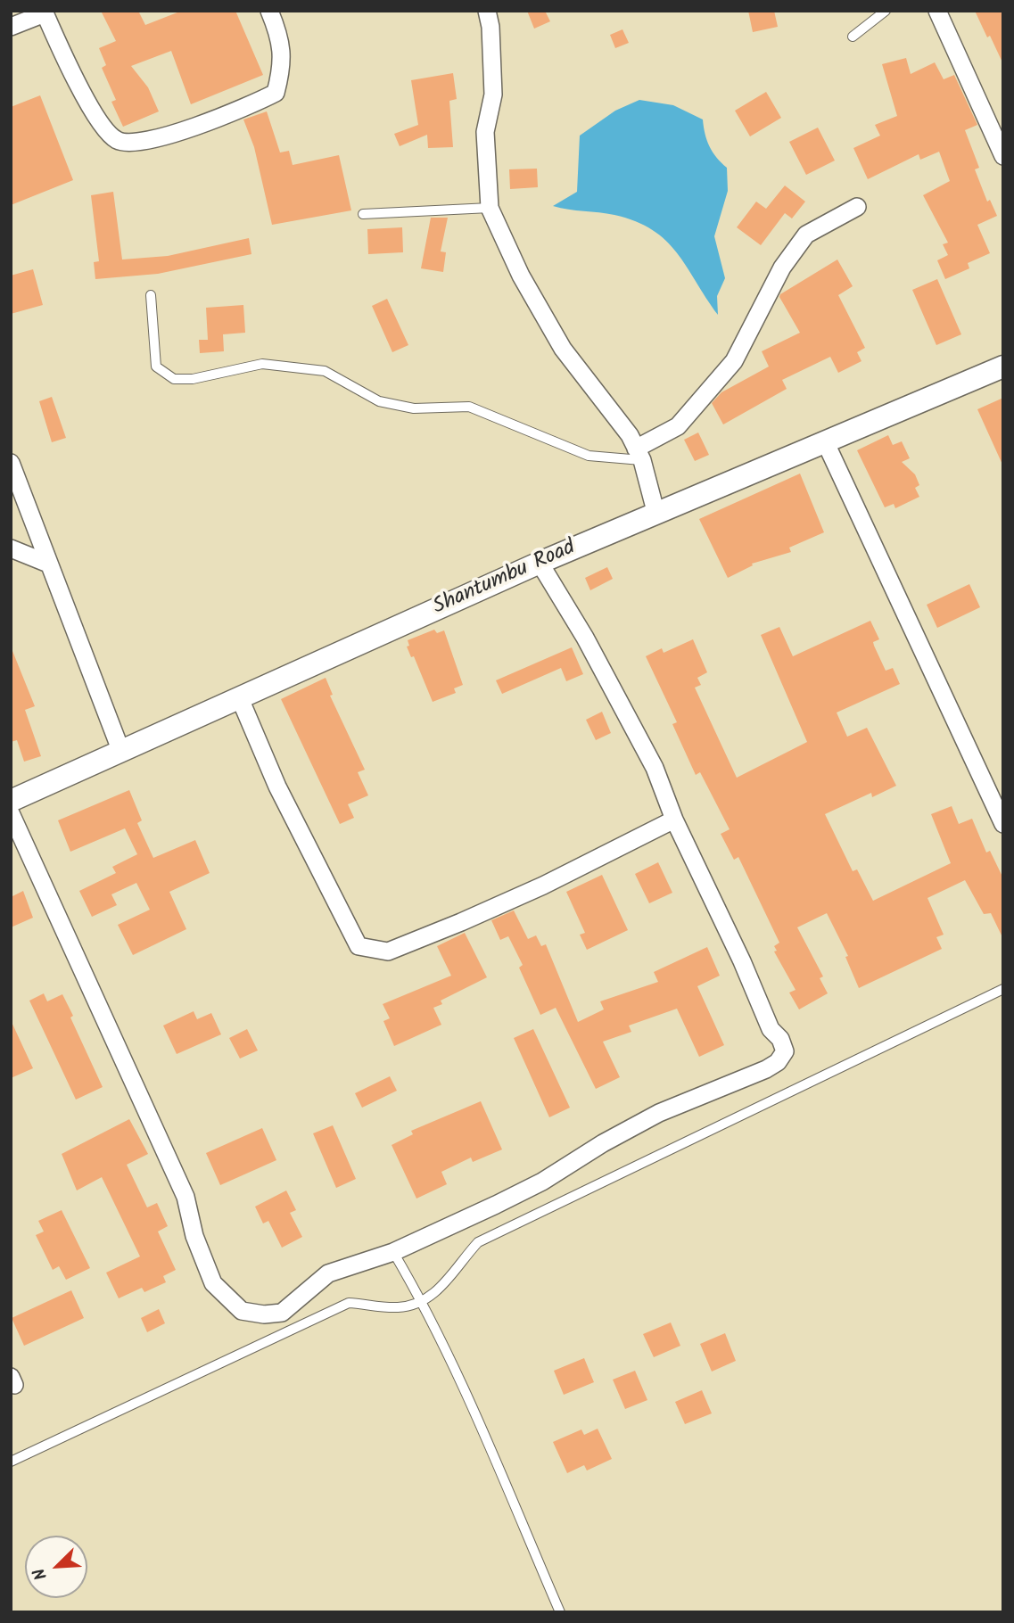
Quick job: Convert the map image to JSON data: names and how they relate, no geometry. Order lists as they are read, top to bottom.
{
  "streets": {
    "street": ["Shantumbu Road"]
  },
  "north": "bottom left"
}
